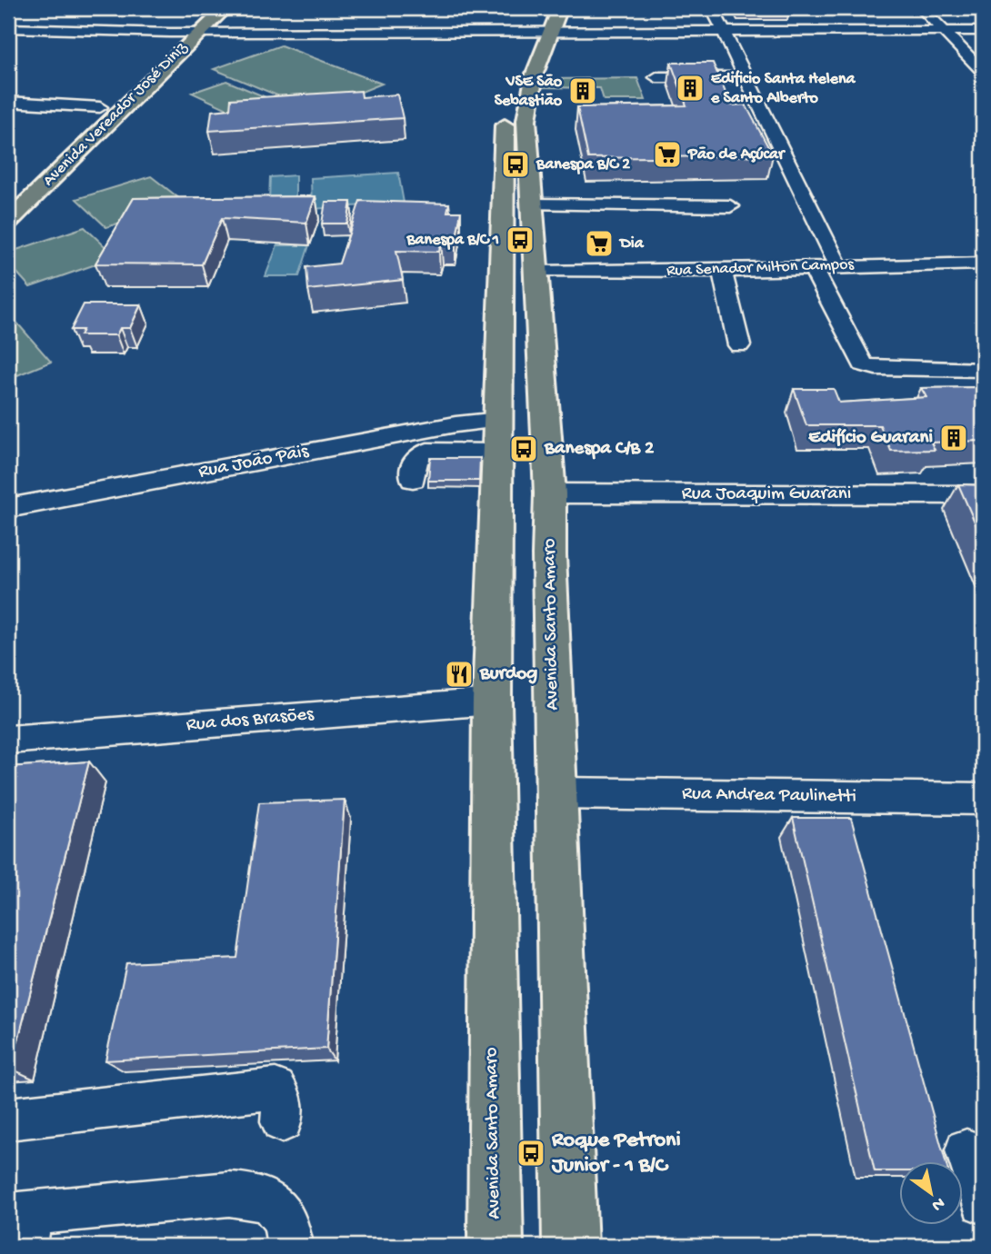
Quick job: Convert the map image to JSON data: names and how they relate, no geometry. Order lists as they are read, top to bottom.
{
  "streets": {
    "main road": ["Avenida Vereador José Diniz", "Avenida Santo Amaro"],
    "street": [
      "Rua Senador Milton Campos",
      "Rua João Pais",
      "Rua Joaquim Guarani",
      "Rua dos Brasões",
      "Rua Andrea Paulinetti"
    ]
  },
  "crossings": [
    ["Rua Senador Milton Campos", "Avenida Santo Amaro"],
    ["Rua João Pais", "Avenida Santo Amaro"],
    ["Rua Joaquim Guarani", "Avenida Santo Amaro"],
    ["Avenida Santo Amaro", "Rua dos Brasões"],
    ["Avenida Santo Amaro", "Rua Andrea Paulinetti"]
  ],
  "places": {
    "building": ["Edificio Santa Helena e Santo Alberto", "VSE São Sebastião", "Edifício Guarani"],
    "supermarket": ["Pão de Açúcar", "Dia"],
    "bus stop": [
      "Banespa B/C 2",
      "Banespa B/C 1",
      "Banespa C/B 2",
      "Roque Petroni Junior - 1 B/C"
    ],
    "restaurant": ["Burdog"]
  },
  "north": "bottom right"
}
